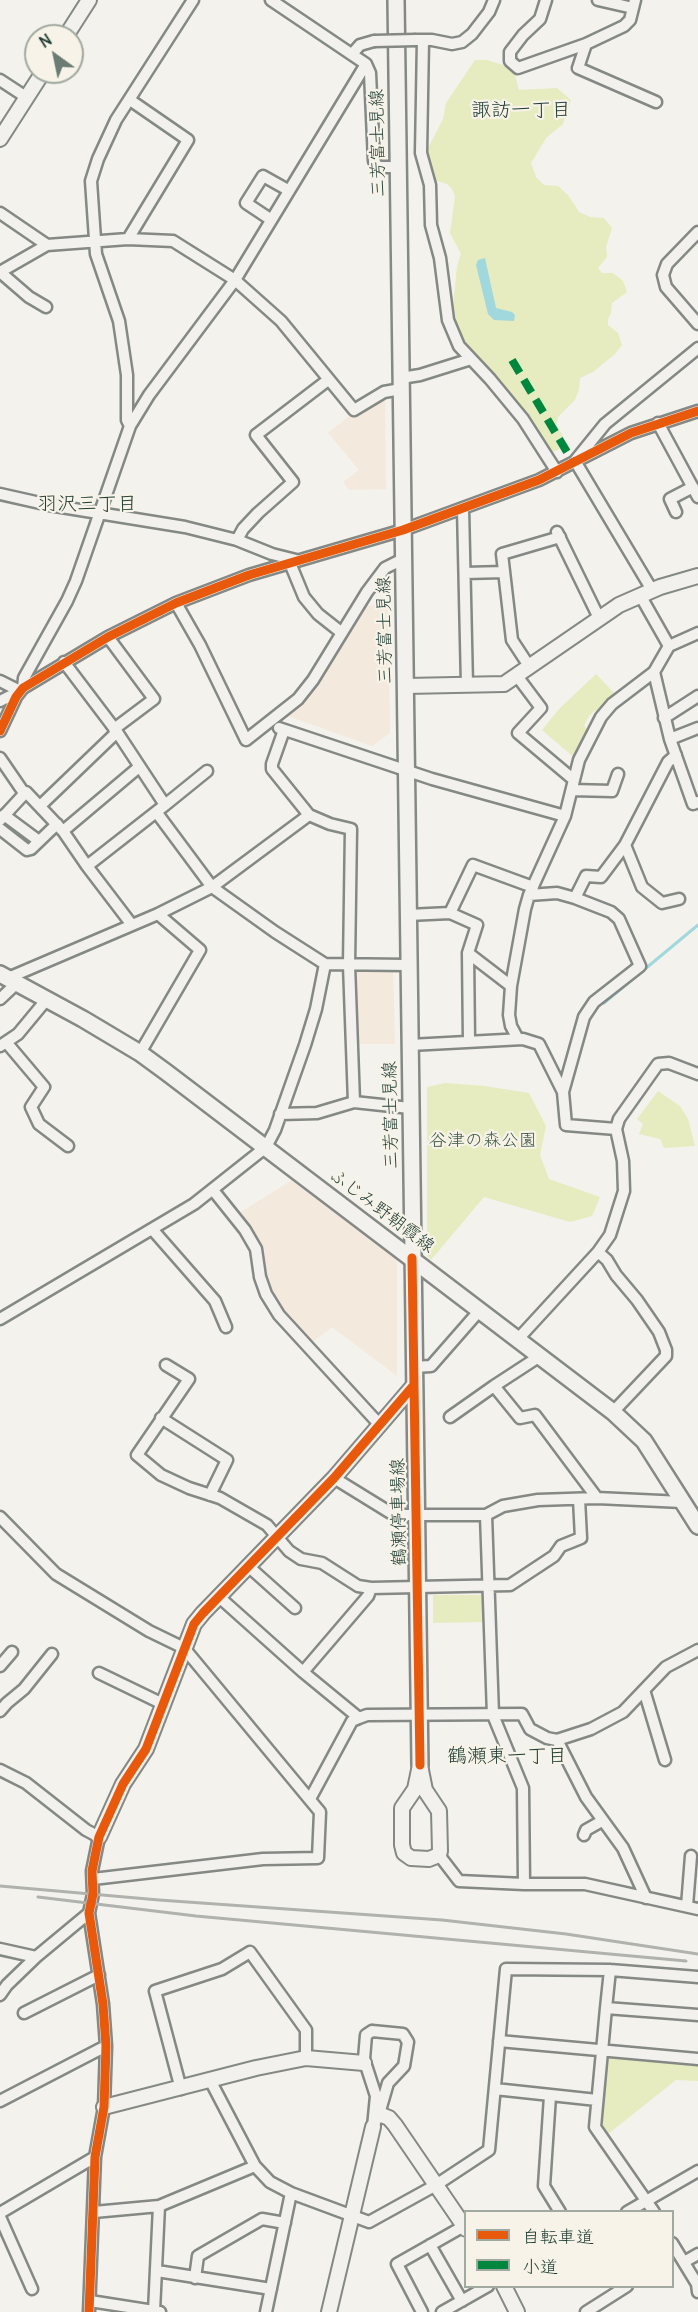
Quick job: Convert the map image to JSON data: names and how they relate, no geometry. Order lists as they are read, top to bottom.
{
  "streets": {
    "main road": ["三芳富士見線", "ふじみ野朝霞線", "鶴瀬停車場線"]
  },
  "crossings": [
    ["三芳富士見線", "ふじみ野朝霞線"],
    ["三芳富士見線", "鶴瀬停車場線"],
    ["ふじみ野朝霞線", "鶴瀬停車場線"]
  ],
  "districts": ["諏訪一丁目", "羽沢三丁目", "鶴瀬東一丁目"],
  "parks": ["谷津の森公園"],
  "legend": ["自転車道", "小道"],
  "north": "top left"
}
